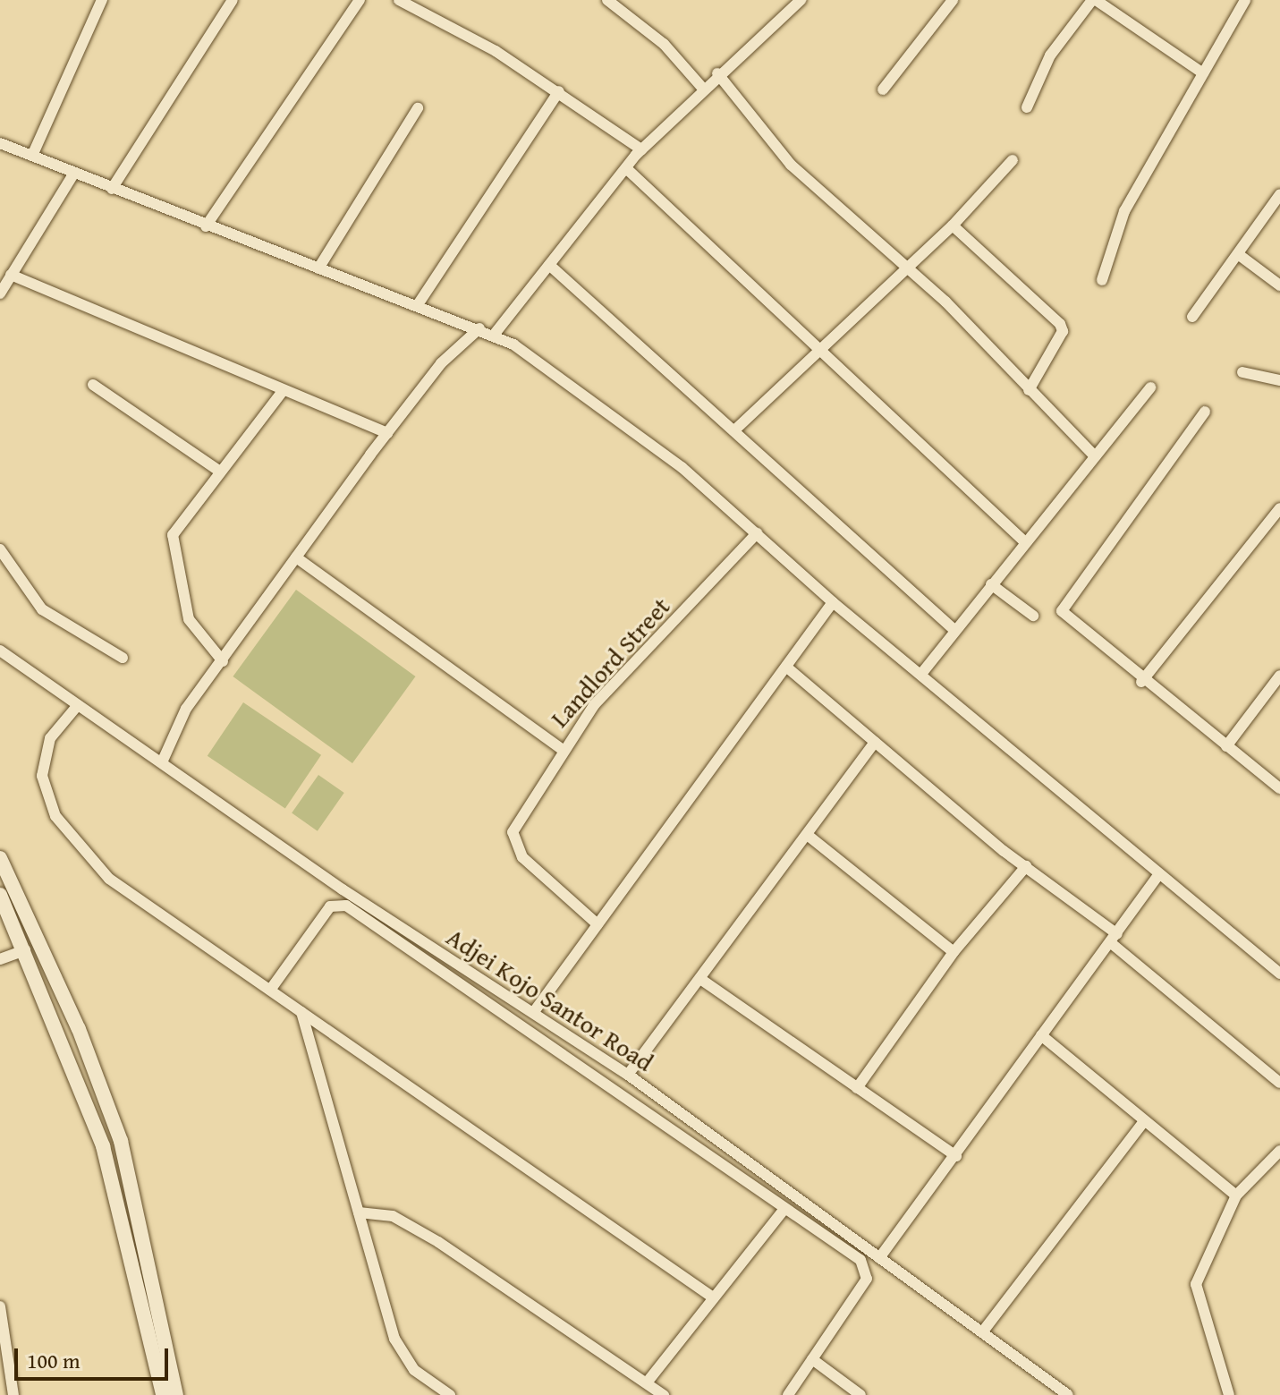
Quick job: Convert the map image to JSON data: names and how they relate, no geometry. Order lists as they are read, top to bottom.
{
  "streets": {
    "street": ["Landlord Street", "Adjei Kojo Santor Road"]
  },
  "scale_bar": "100 m"
}
